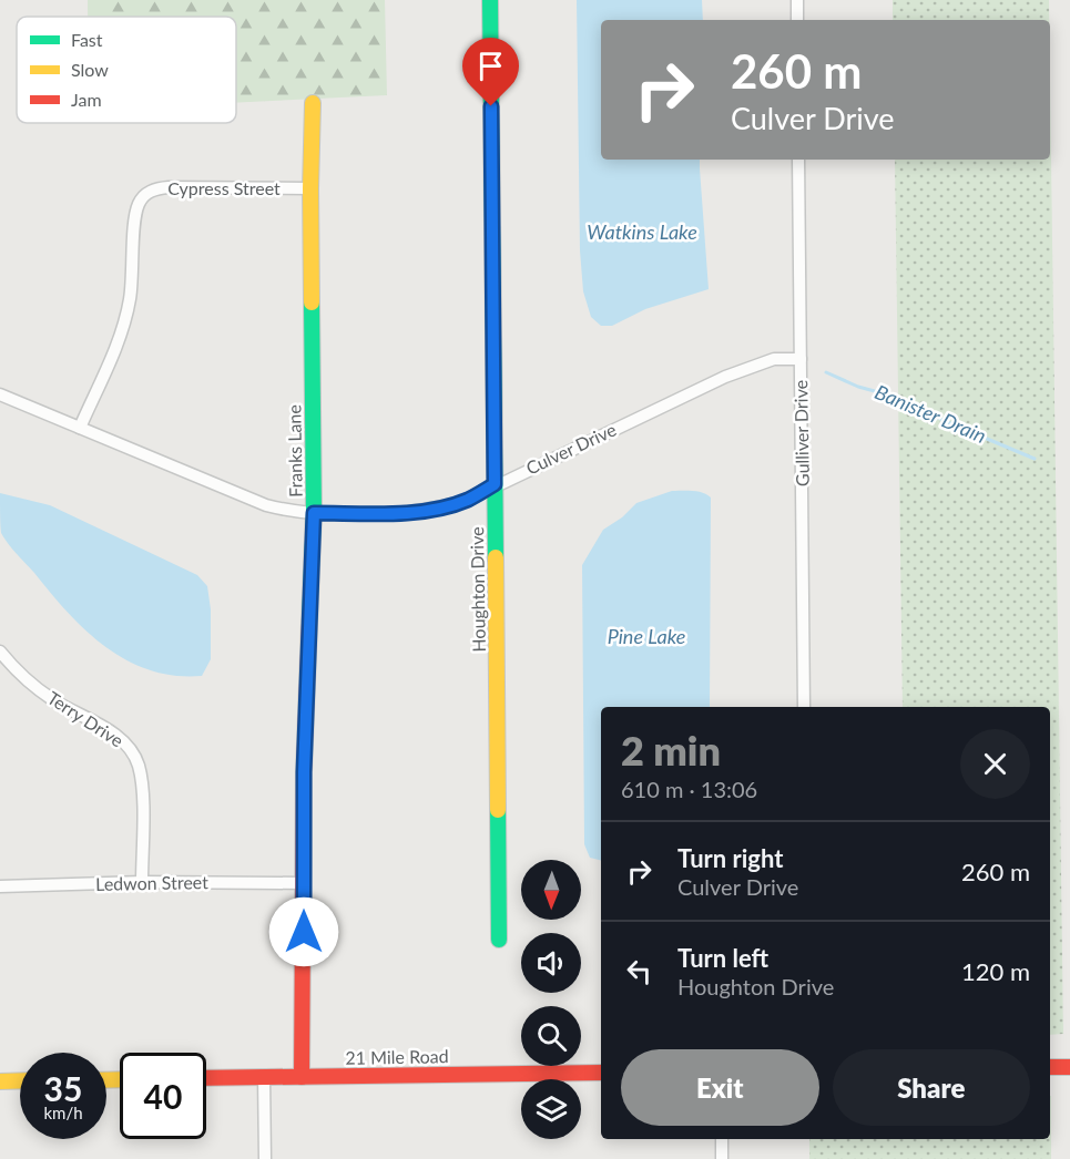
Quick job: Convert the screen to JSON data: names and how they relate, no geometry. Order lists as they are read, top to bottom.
{
  "streets": {
    "street": [
      "Cypress Street",
      "Gulliver Drive",
      "Culver Drive",
      "Franks Lane",
      "Houghton Drive",
      "Terry Drive",
      "Ledwon Street",
      "21 Mile Road"
    ]
  },
  "crossings": [
    ["Cypress Street", "Culver Drive"],
    ["Cypress Street", "Franks Lane"],
    ["Gulliver Drive", "Culver Drive"],
    ["Culver Drive", "Franks Lane"],
    ["Culver Drive", "Houghton Drive"],
    ["Franks Lane", "Ledwon Street"],
    ["Franks Lane", "21 Mile Road"],
    ["Terry Drive", "Ledwon Street"]
  ],
  "water": ["Watkins Lake", "Banister Drain", "Pine Lake"],
  "legend": ["Fast", "Slow", "Jam"],
  "north": "bottom",
  "page": {
    "turn": ["260 m", "Culver Drive"],
    "heading": ["2 min", "610 m · 13:06"],
    "list": [
      {
        "name": "Turn right",
        "note": "Culver Drive",
        "value": "260 m"
      },
      {
        "name": "Turn left",
        "note": "Houghton Drive",
        "value": "120 m"
      }
    ],
    "buttons": ["Exit", "Share"],
    "speed": "35 km/h",
    "limit": "40"
  }
}
